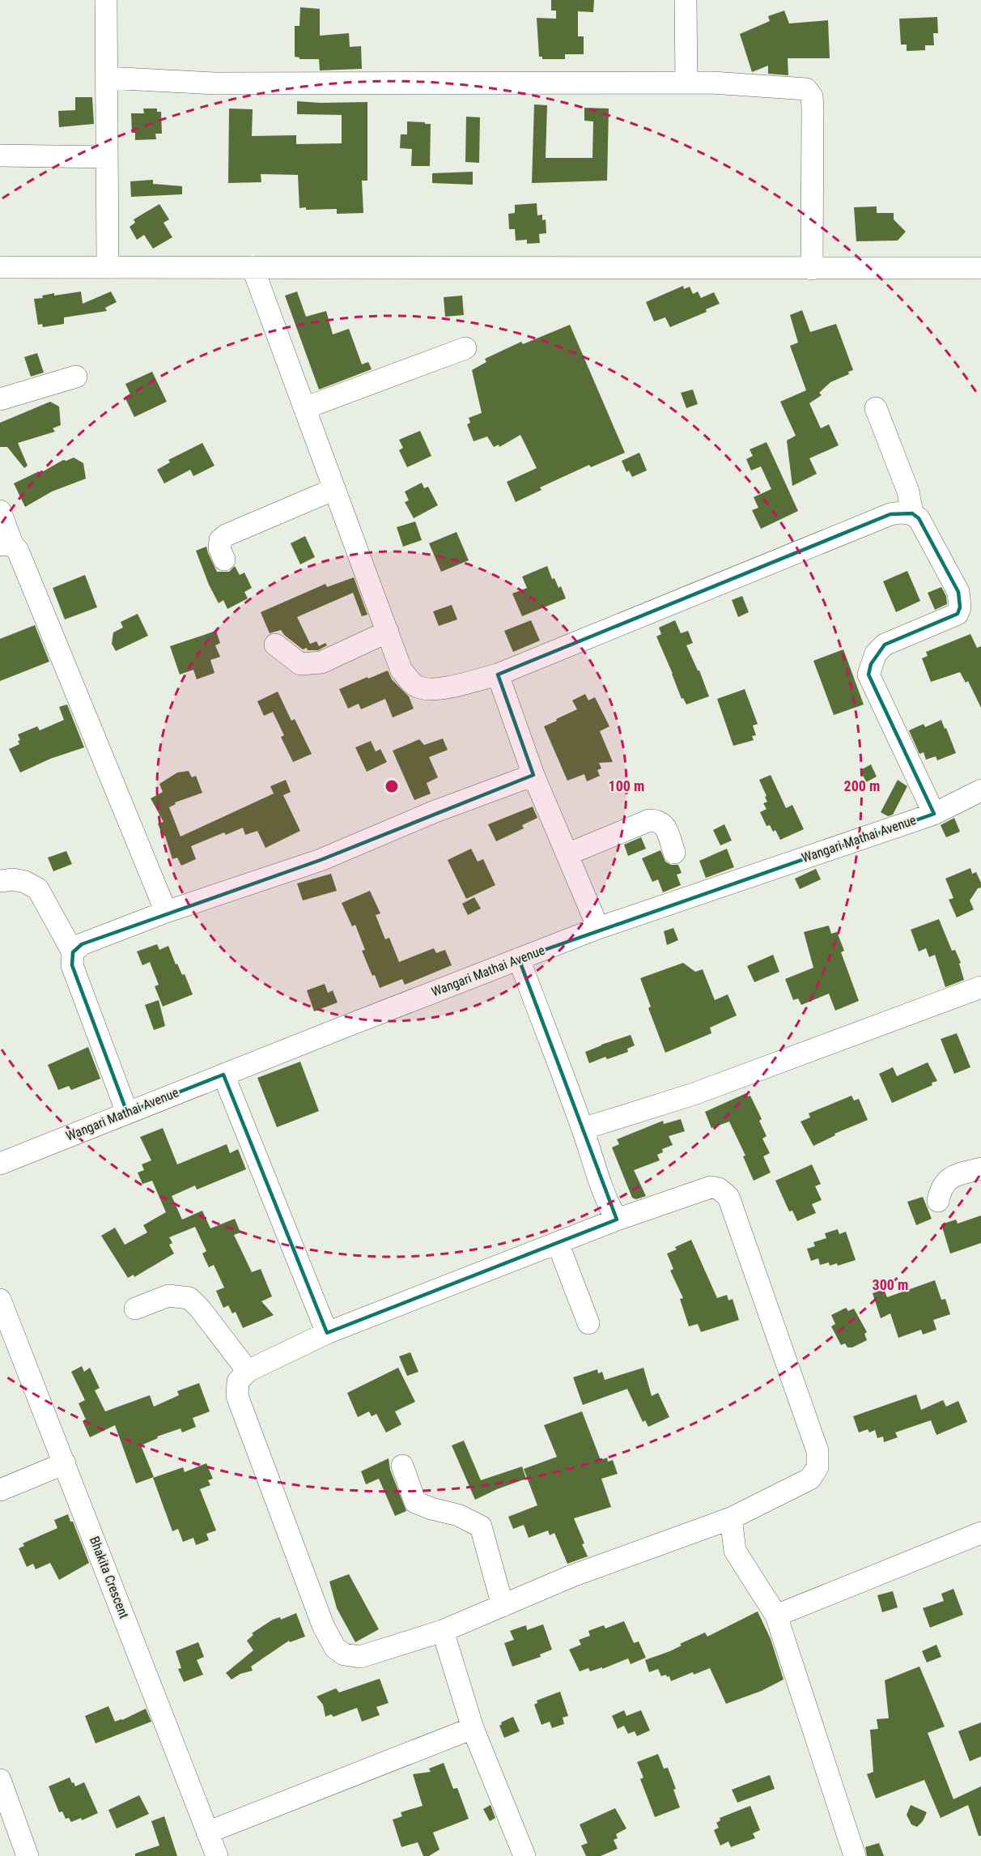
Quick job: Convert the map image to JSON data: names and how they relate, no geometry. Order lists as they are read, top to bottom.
{
  "streets": {
    "street": ["Wangari Mathai Avenue", "Bhakita Crescent"]
  },
  "rings": ["100 m", "200 m", "300 m"]
}
